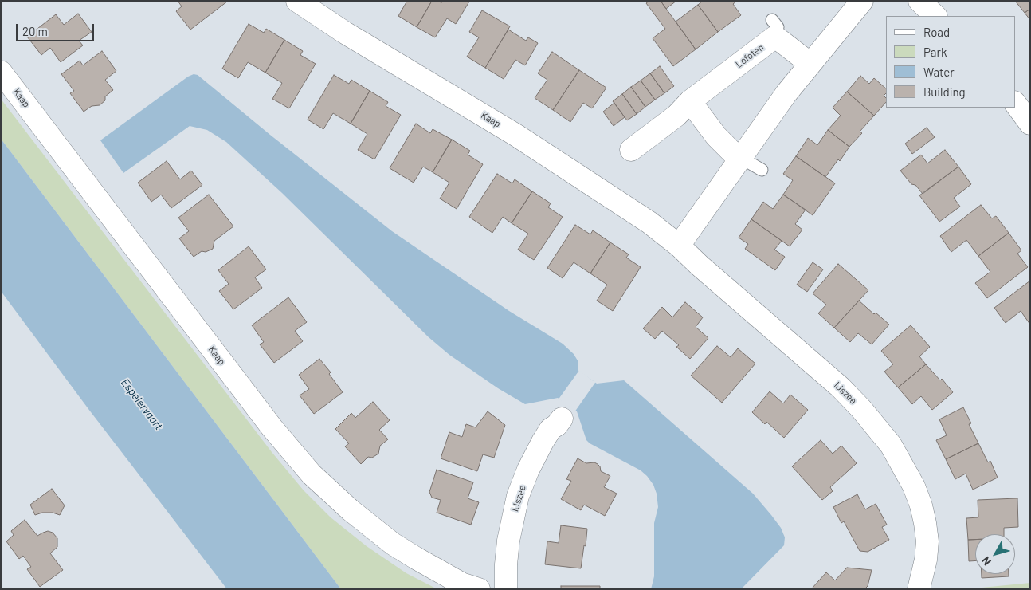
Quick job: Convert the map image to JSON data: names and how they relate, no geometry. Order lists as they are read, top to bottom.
{
  "streets": {
    "street": ["Lofoten", "Kaap", "IJszee"]
  },
  "crossings": [
    ["Kaap", "IJszee"]
  ],
  "water": ["Espelervaart"],
  "legend": [
    "Road",
    "Park",
    "Water",
    "Building"
  ],
  "scale_bar": "20 m",
  "north": "bottom left"
}
